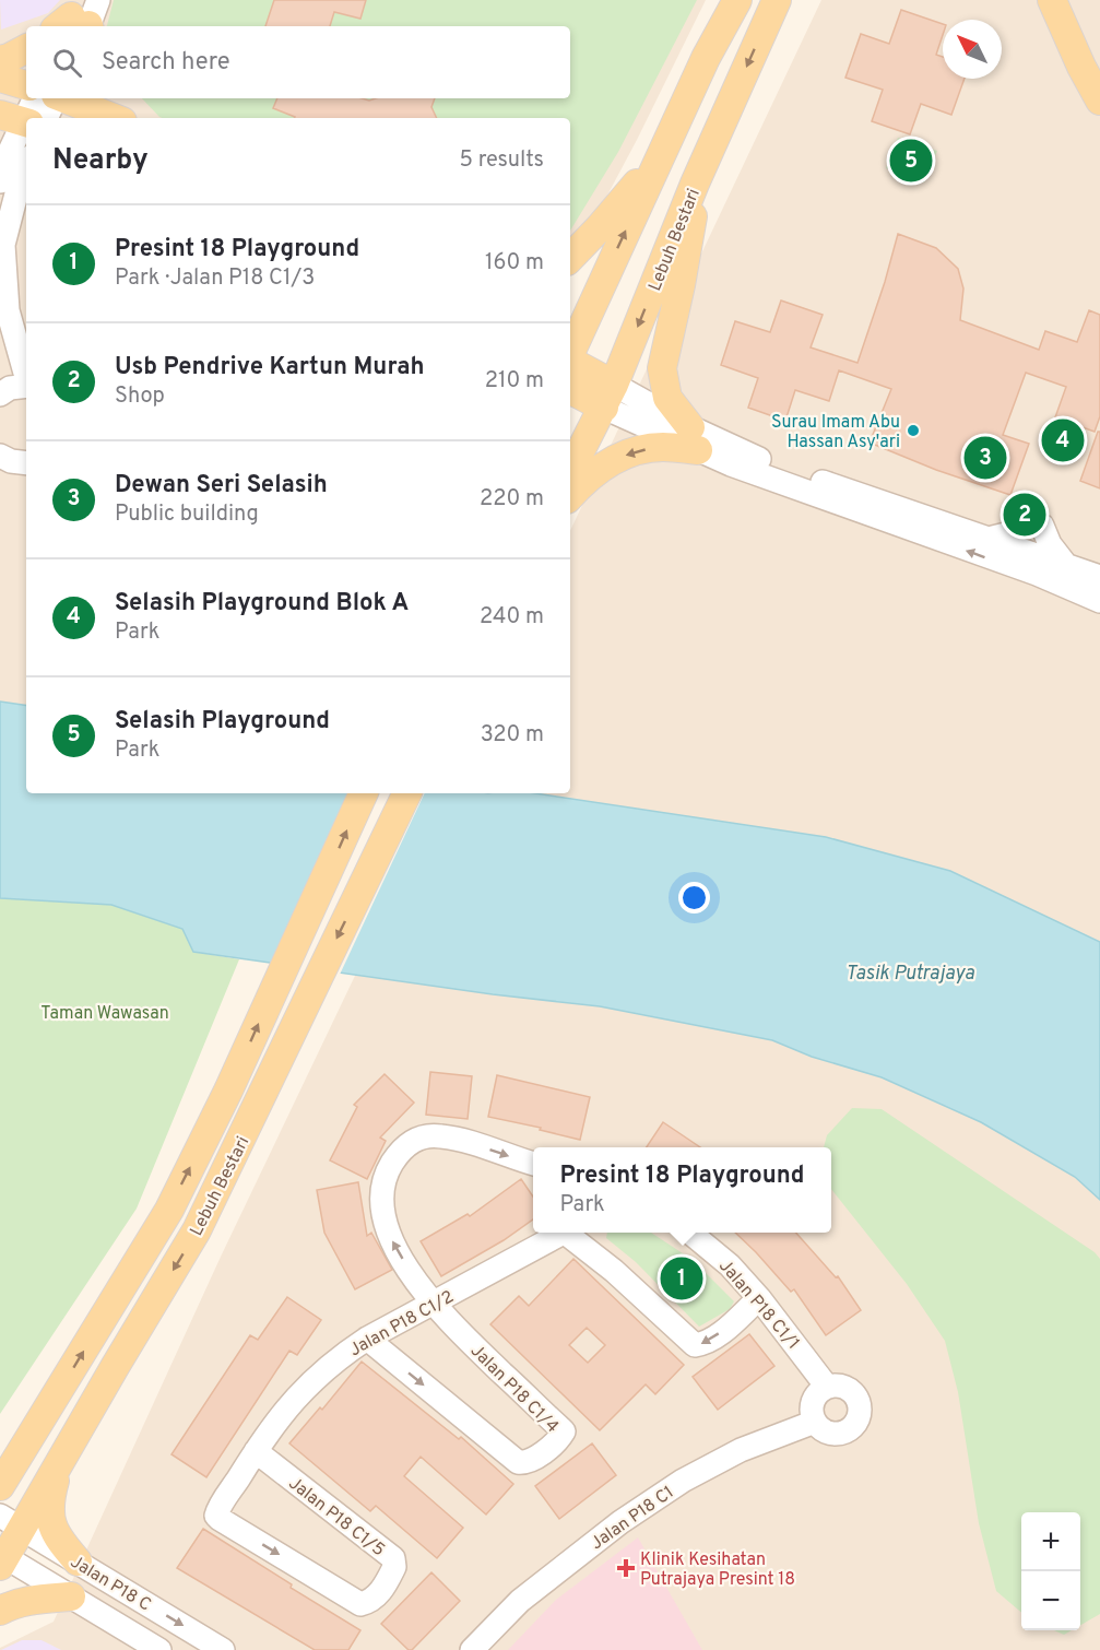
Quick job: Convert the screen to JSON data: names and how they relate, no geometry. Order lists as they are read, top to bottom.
{
  "streets": {
    "main road": ["Lebuh Bestari"],
    "street": [
      "Jalan P18 C1/1",
      "Jalan P18 C1/2",
      "Jalan P18 C1/4",
      "Jalan P18 C1/5",
      "Jalan P18 C1",
      "Jalan P18 C"
    ]
  },
  "crossings": [
    ["Lebuh Bestari", "Jalan P18 C"],
    ["Jalan P18 C1/1", "Jalan P18 C1"],
    ["Jalan P18 C1/2", "Jalan P18 C1/4"],
    ["Jalan P18 C1/2", "Jalan P18 C1/5"]
  ],
  "water": ["Tasik Putrajaya"],
  "parks": ["Taman Wawasan"],
  "places": {
    "other": ["Surau Imam Abu Hassan Asy'ari"],
    "health": ["Klinik Kesihatan Putrajaya Presint 18"]
  },
  "north": "top left",
  "page": {
    "search": "Search here",
    "heading": ["Nearby", "5 results"],
    "pins": [
      "5",
      "4",
      "3",
      "2",
      "1"
    ],
    "list": [
      {
        "mark": "1",
        "name": "Presint 18 Playground",
        "note": "Park · Jalan P18 C1/3",
        "value": "160 m"
      },
      {
        "mark": "2",
        "name": "Usb Pendrive Kartun Murah",
        "note": "Shop",
        "value": "210 m"
      },
      {
        "mark": "3",
        "name": "Dewan Seri Selasih",
        "note": "Public building",
        "value": "220 m"
      },
      {
        "mark": "4",
        "name": "Selasih Playground Blok A",
        "note": "Park",
        "value": "240 m"
      },
      {
        "mark": "5",
        "name": "Selasih Playground",
        "note": "Park",
        "value": "320 m"
      }
    ],
    "popup": ["Presint 18 Playground", "Park"],
    "map_buttons": ["+", "−"]
  }
}
